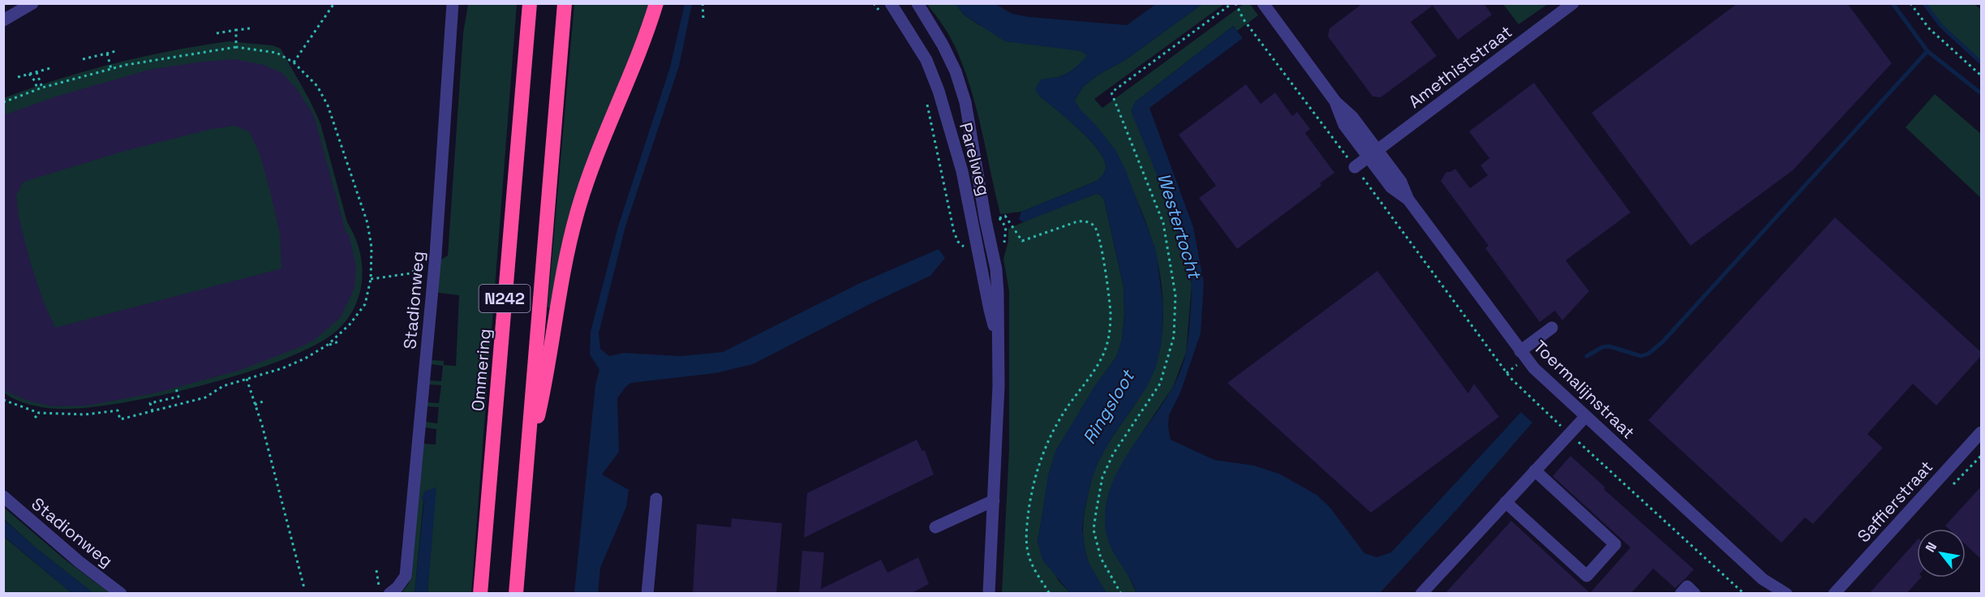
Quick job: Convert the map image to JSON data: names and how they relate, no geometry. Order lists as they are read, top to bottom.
{
  "streets": {
    "highway": ["N242", "Ommering"],
    "street": [
      "Amethiststraat",
      "Parelweg",
      "Stadionweg",
      "Toermalijnstraat",
      "Saffierstraat"
    ]
  },
  "crossings": [
    ["Amethiststraat", "Toermalijnstraat"]
  ],
  "water": ["Westertocht", "Ringsloot"],
  "north": "top left"
}
